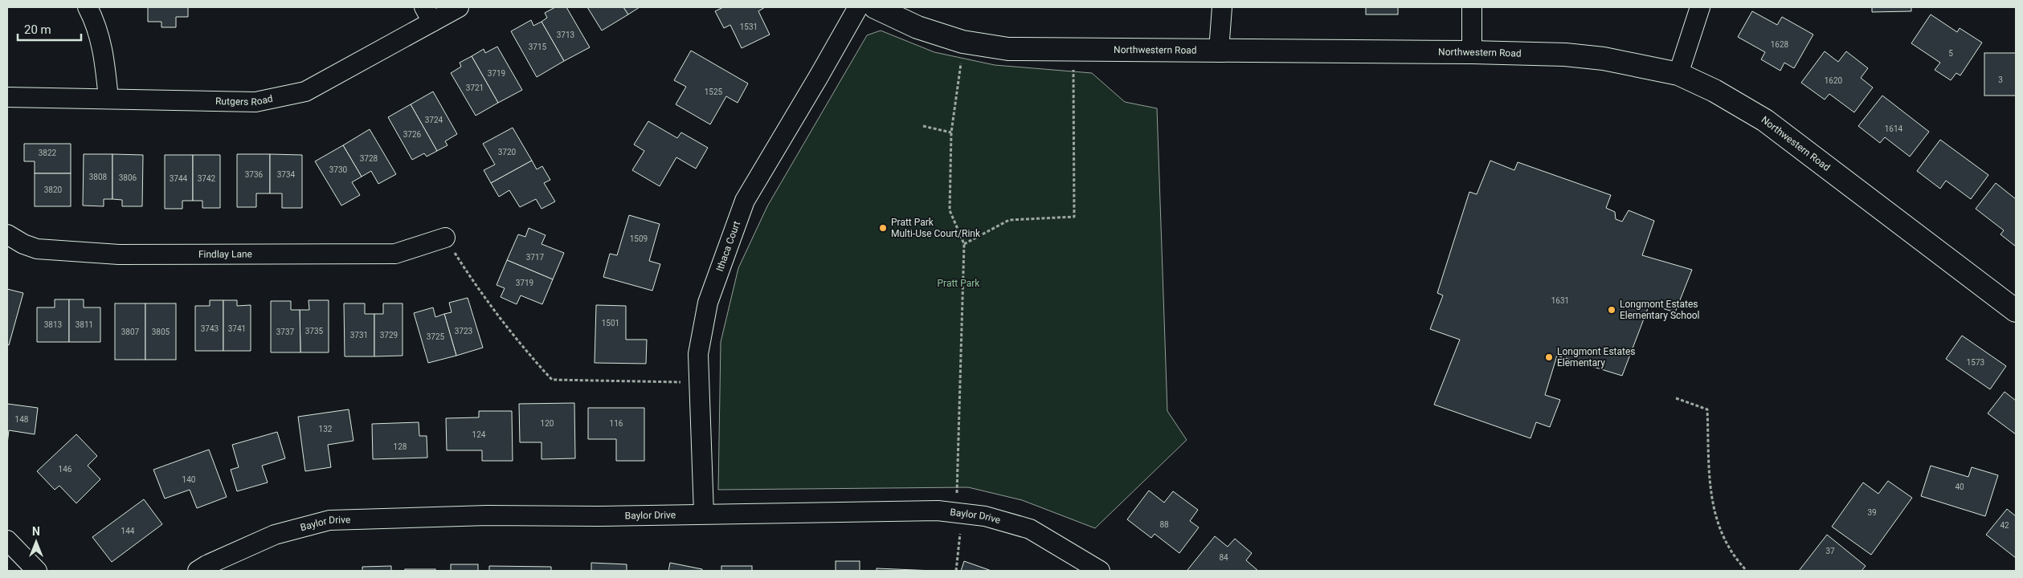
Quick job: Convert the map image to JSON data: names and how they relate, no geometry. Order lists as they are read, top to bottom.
{
  "streets": {
    "street": [
      "Northwestern Road",
      "Rutgers Road",
      "Ithaca Court",
      "Findlay Lane",
      "Baylor Drive"
    ]
  },
  "crossings": [
    ["Ithaca Court", "Baylor Drive"]
  ],
  "parks": ["Pratt Park"],
  "places": ["Pratt Park Multi-Use Court/Rink", "Longmont Estates Elementary School", "Longmont Estates Elementary"],
  "house_numbers": [
    "1531",
    "3713",
    "1628",
    "3715",
    "5",
    "3719",
    "3",
    "1620",
    "3721",
    "1525",
    "3724",
    "1614",
    "3726",
    "3720",
    "3822",
    "3728",
    "3730",
    "3736",
    "3734",
    "3808",
    "3806",
    "3744",
    "3742",
    "3820",
    "1509",
    "3717",
    "3719",
    "1631",
    "1501",
    "3813",
    "3811",
    "3743",
    "3741",
    "3735",
    "3723",
    "3807",
    "3805",
    "3737",
    "3731",
    "3729",
    "3725",
    "1573",
    "148",
    "120",
    "116",
    "132",
    "124",
    "128",
    "146",
    "140",
    "40",
    "39",
    "88",
    "42",
    "144",
    "37",
    "84"
  ],
  "scale_bar": "20 m",
  "north": "top"
}
